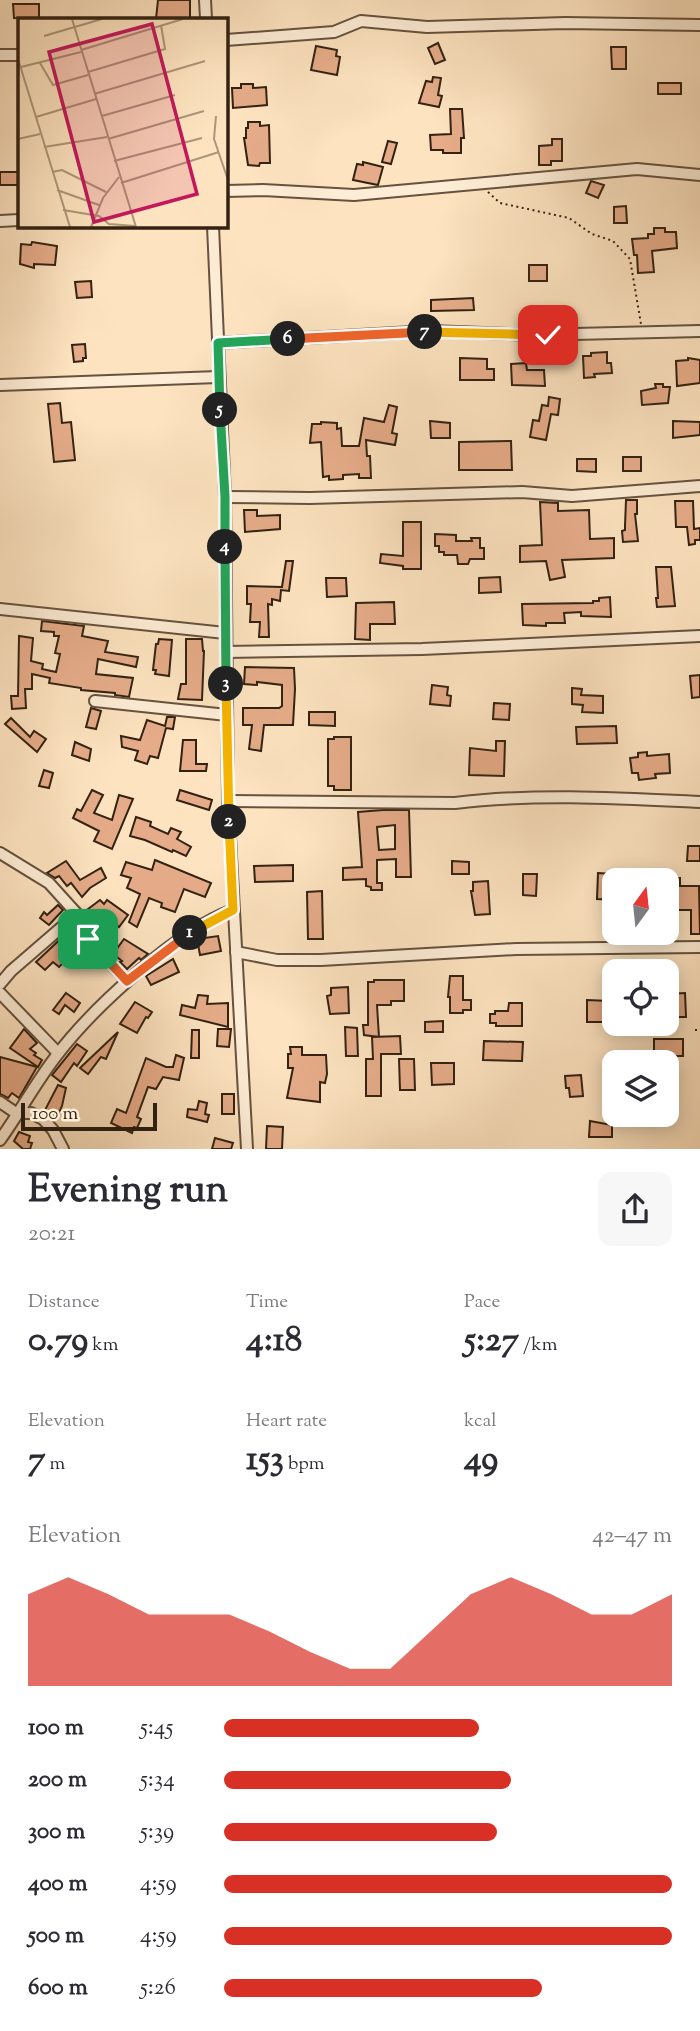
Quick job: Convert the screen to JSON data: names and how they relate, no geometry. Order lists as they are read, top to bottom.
{
  "scale_bar": "100 m",
  "north": "top",
  "page": {
    "pins": [
      "7",
      "6",
      "5",
      "4",
      "3",
      "2",
      "1"
    ],
    "scale": "100 m",
    "heading": ["Evening run", "20:21"],
    "stats": [
      ["Distance", "0.79 km"],
      ["Time", "4:18"],
      ["Pace", "5:27 /km"],
      ["Elevation", "7 m"],
      ["Heart rate", "153 bpm"],
      ["kcal", "49"]
    ],
    "chart": ["Elevation", "42–47 m"],
    "list": [
      {
        "name": "100 m",
        "note": "5:45"
      },
      {
        "name": "200 m",
        "note": "5:34"
      },
      {
        "name": "300 m",
        "note": "5:39"
      },
      {
        "name": "400 m",
        "note": "4:59"
      },
      {
        "name": "500 m",
        "note": "4:59"
      },
      {
        "name": "600 m",
        "note": "5:26"
      }
    ]
  }
}
